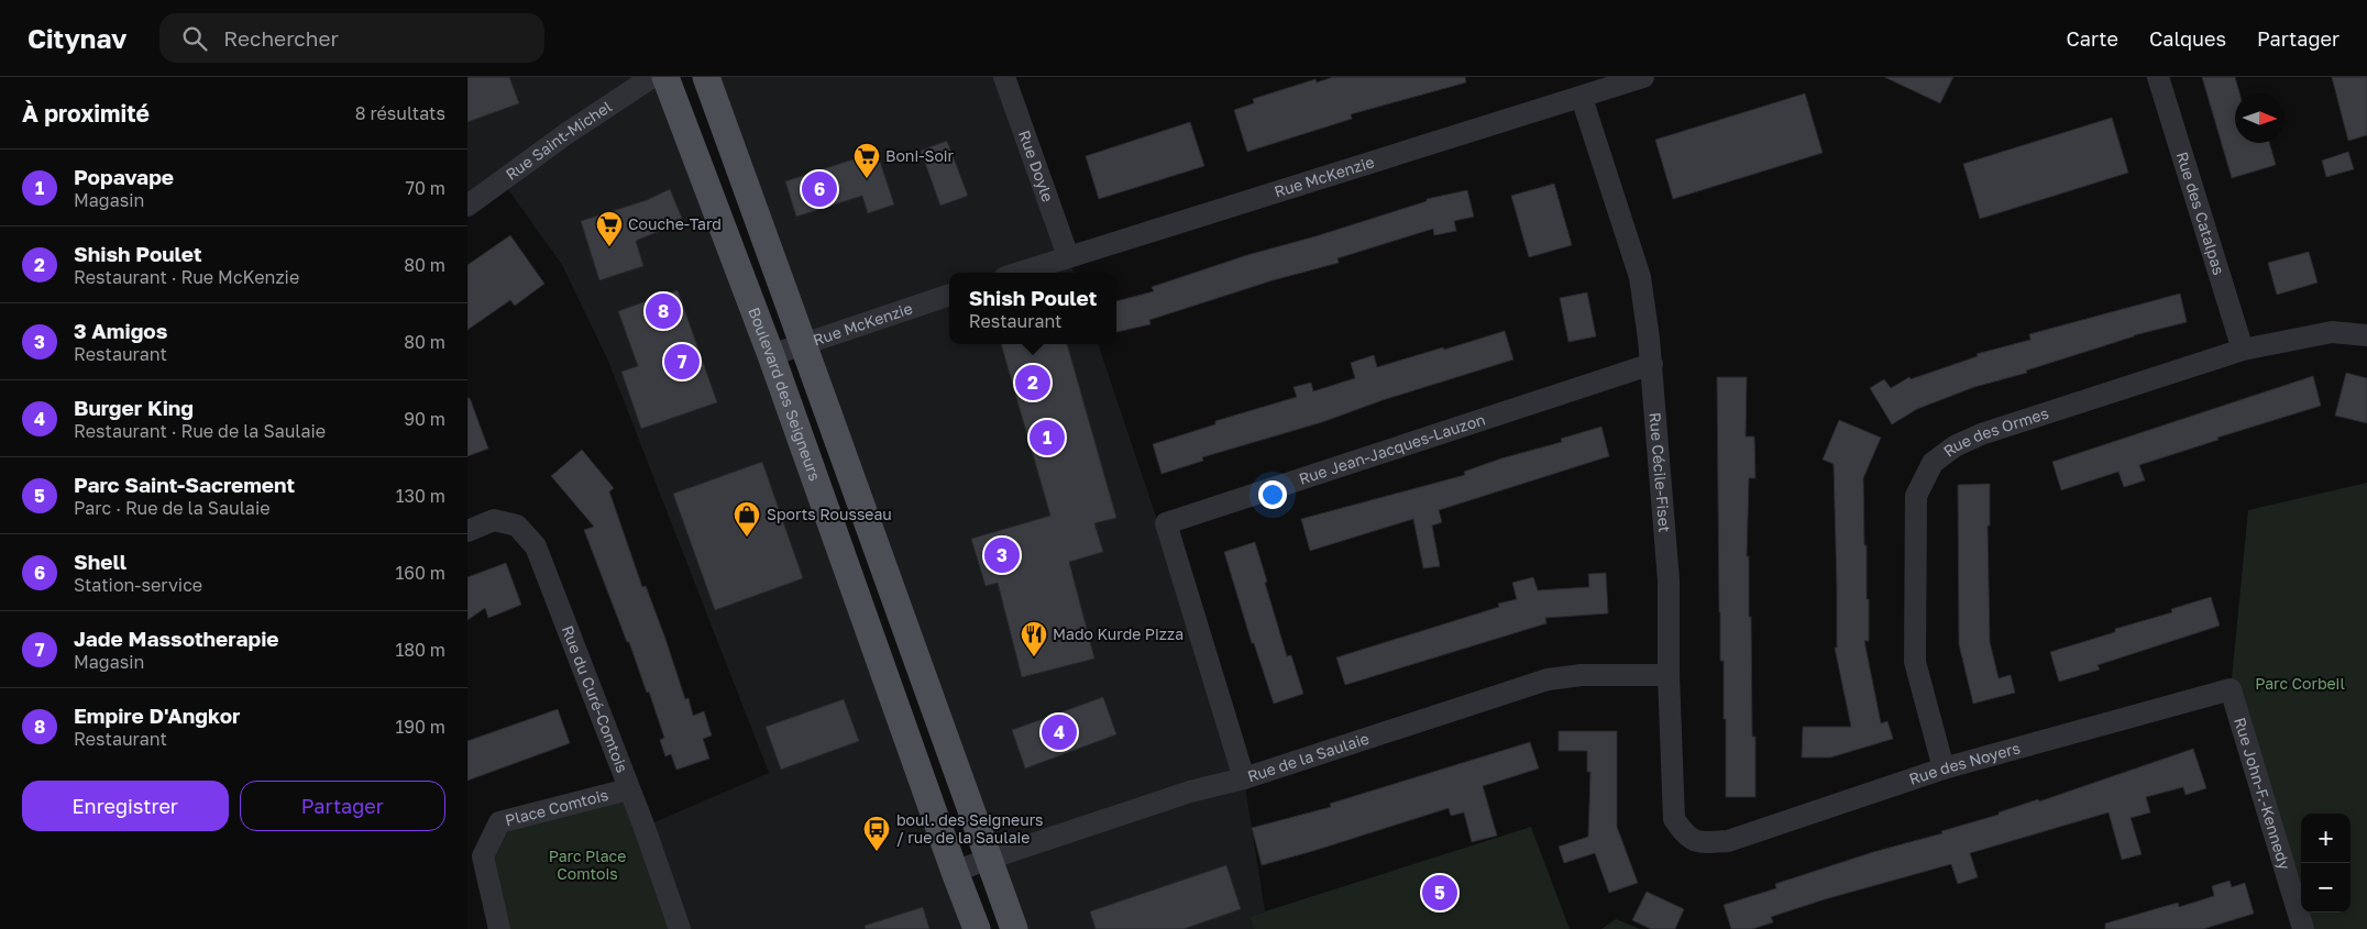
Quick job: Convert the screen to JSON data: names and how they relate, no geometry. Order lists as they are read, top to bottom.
{
  "streets": {
    "main road": ["Boulevard des Seigneurs"],
    "street": [
      "Rue Saint-Michel",
      "Rue Doyle",
      "Rue McKenzie",
      "Rue des Catalpas",
      "Rue des Ormes",
      "Rue Jean-Jacques-Lauzon",
      "Rue Cécile-Fiset",
      "Rue du Curé-Comtois",
      "Rue de la Saulaie",
      "Rue des Noyers",
      "Rue John-F.-Kennedy",
      "Place Comtois"
    ]
  },
  "crossings": [
    ["Rue Doyle", "Rue McKenzie"],
    ["Rue McKenzie", "Boulevard des Seigneurs"],
    ["Rue McKenzie", "Rue Cécile-Fiset"],
    ["Rue des Catalpas", "Rue des Ormes"],
    ["Boulevard des Seigneurs", "Rue de la Saulaie"],
    ["Rue des Ormes", "Rue des Noyers"],
    ["Rue Jean-Jacques-Lauzon", "Rue Cécile-Fiset"],
    ["Rue Jean-Jacques-Lauzon", "Rue de la Saulaie"],
    ["Rue Cécile-Fiset", "Rue de la Saulaie"],
    ["Rue Cécile-Fiset", "Rue des Noyers"],
    ["Rue du Curé-Comtois", "Place Comtois"],
    ["Rue des Noyers", "Rue John-F.-Kennedy"]
  ],
  "parks": ["Parc Corbeil", "Parc Place Comtois"],
  "places": {
    "supermarket": ["Boni-Soir", "Couche-Tard"],
    "shop": ["Sports Rousseau"],
    "restaurant": ["Mado Kurde Pizza"],
    "bus stop": ["boul. des Seigneurs / rue de la Saulaie"]
  },
  "north": "right",
  "page": {
    "header": "Citynav",
    "search": "Rechercher",
    "nav": ["Carte", "Calques", "Partager"],
    "heading": ["À proximité", "8 résultats"],
    "list": [
      {
        "mark": "1",
        "name": "Popavape",
        "note": "Magasin",
        "value": "70 m"
      },
      {
        "mark": "2",
        "name": "Shish Poulet",
        "note": "Restaurant · Rue McKenzie",
        "value": "80 m"
      },
      {
        "mark": "3",
        "name": "3 Amigos",
        "note": "Restaurant",
        "value": "80 m"
      },
      {
        "mark": "4",
        "name": "Burger King",
        "note": "Restaurant · Rue de la Saulaie",
        "value": "90 m"
      },
      {
        "mark": "5",
        "name": "Parc Saint-Sacrement",
        "note": "Parc · Rue de la Saulaie",
        "value": "130 m"
      },
      {
        "mark": "6",
        "name": "Shell",
        "note": "Station-service",
        "value": "160 m"
      },
      {
        "mark": "7",
        "name": "Jade Massotherapie",
        "note": "Magasin",
        "value": "180 m"
      },
      {
        "mark": "8",
        "name": "Empire D'Angkor",
        "note": "Restaurant",
        "value": "190 m"
      }
    ],
    "pins": [
      "6",
      "8",
      "7",
      "2",
      "1",
      "3",
      "4",
      "5"
    ],
    "popup": ["Shish Poulet", "Restaurant"],
    "buttons": ["Enregistrer", "Partager"],
    "map_buttons": ["+", "−"]
  }
}
